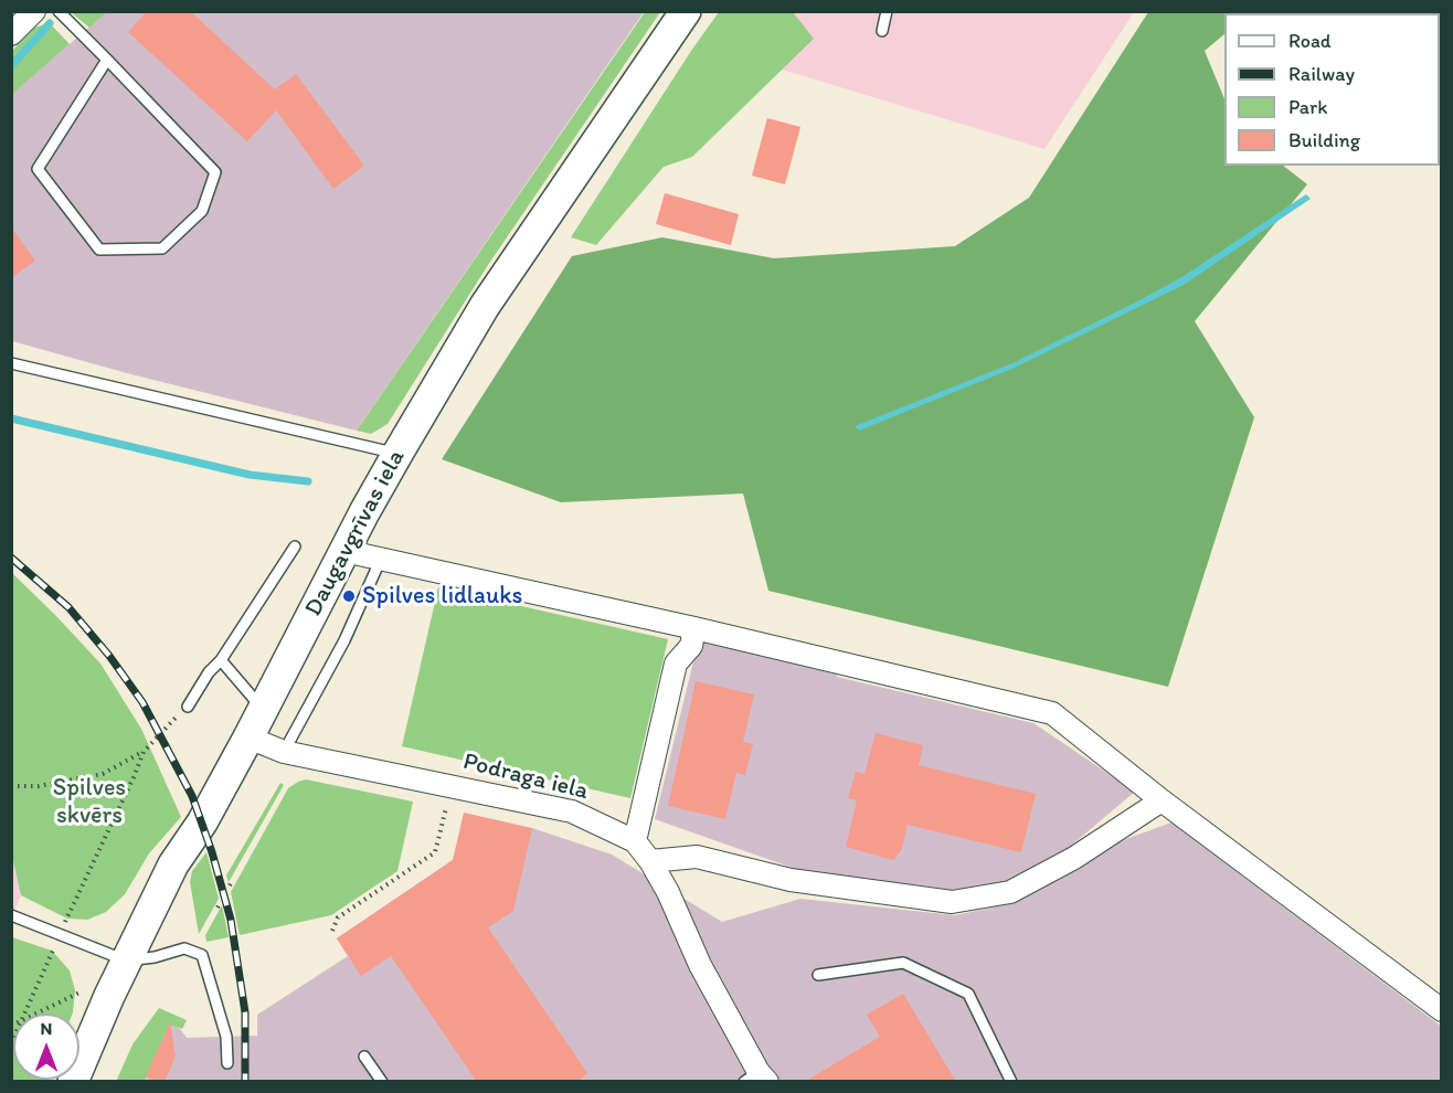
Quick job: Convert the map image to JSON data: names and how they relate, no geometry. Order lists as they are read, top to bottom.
{
  "streets": {
    "main road": ["Daugavgrīvas iela"],
    "street": ["Podraga iela"]
  },
  "crossings": [
    ["Daugavgrīvas iela", "Podraga iela"]
  ],
  "parks": ["Spilves skvērs"],
  "places": ["Spilves lidlauks"],
  "legend": [
    "Road",
    "Railway",
    "Park",
    "Building"
  ],
  "north": "top"
}
